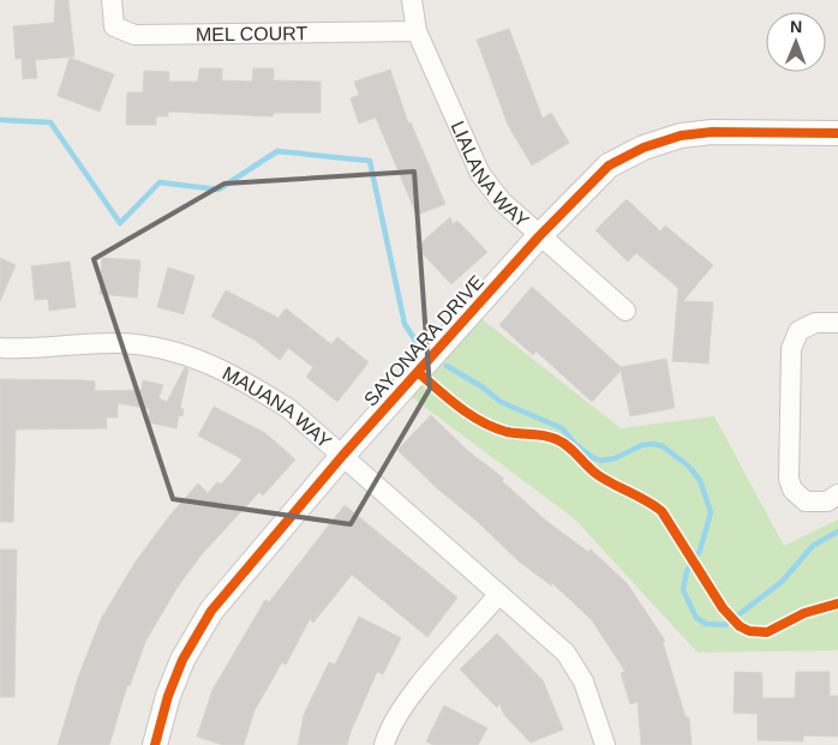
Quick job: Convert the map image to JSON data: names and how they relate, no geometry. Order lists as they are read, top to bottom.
{
  "streets": {
    "street": [
      "MEL COURT",
      "LIALANA WAY",
      "SAYONARA DRIVE",
      "MAUANA WAY"
    ]
  },
  "crossings": [
    ["MEL COURT", "LIALANA WAY"],
    ["LIALANA WAY", "SAYONARA DRIVE"],
    ["SAYONARA DRIVE", "MAUANA WAY"]
  ],
  "north": "top"
}
